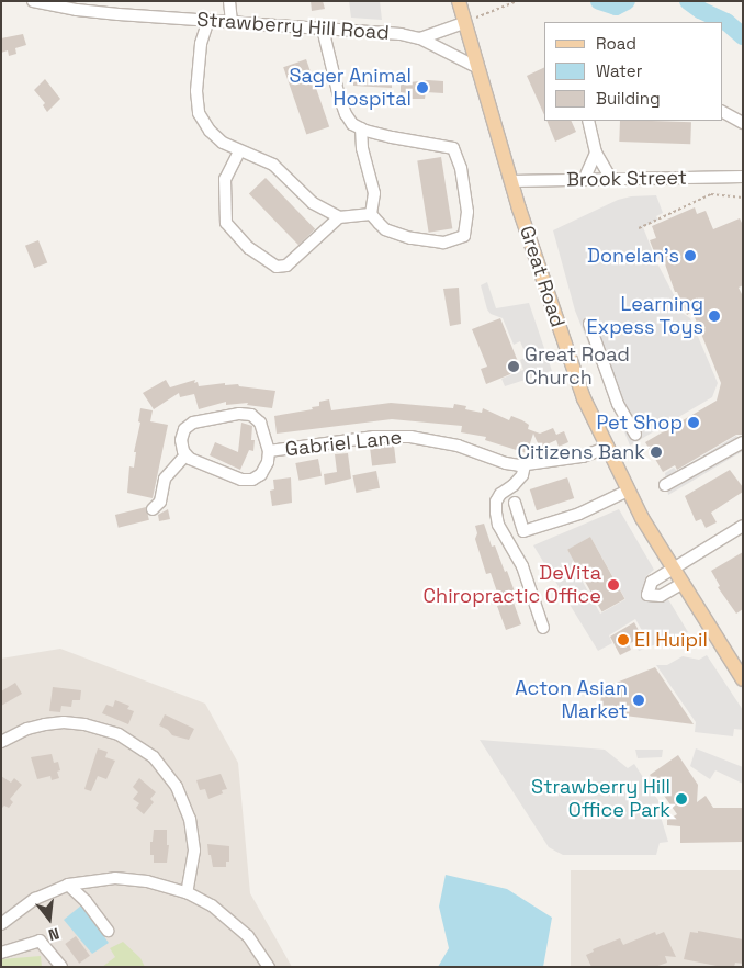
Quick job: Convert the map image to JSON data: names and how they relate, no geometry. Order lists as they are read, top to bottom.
{
  "streets": {
    "main road": ["Great Road"],
    "street": ["Strawberry Hill Road", "Brook Street", "Gabriel Lane"]
  },
  "crossings": [
    ["Strawberry Hill Road", "Great Road"],
    ["Brook Street", "Great Road"],
    ["Great Road", "Gabriel Lane"]
  ],
  "places": [
    "Sager Animal Hospital",
    "Donelan's",
    "Learning Expess Toys",
    "Great Road Church",
    "Pet Shop",
    "Citizens Bank",
    "DeVita Chiropractic Office",
    "El Huipil",
    "Acton Asian Market",
    "Strawberry Hill Office Park"
  ],
  "legend": ["Road", "Water", "Building"],
  "north": "bottom"
}
